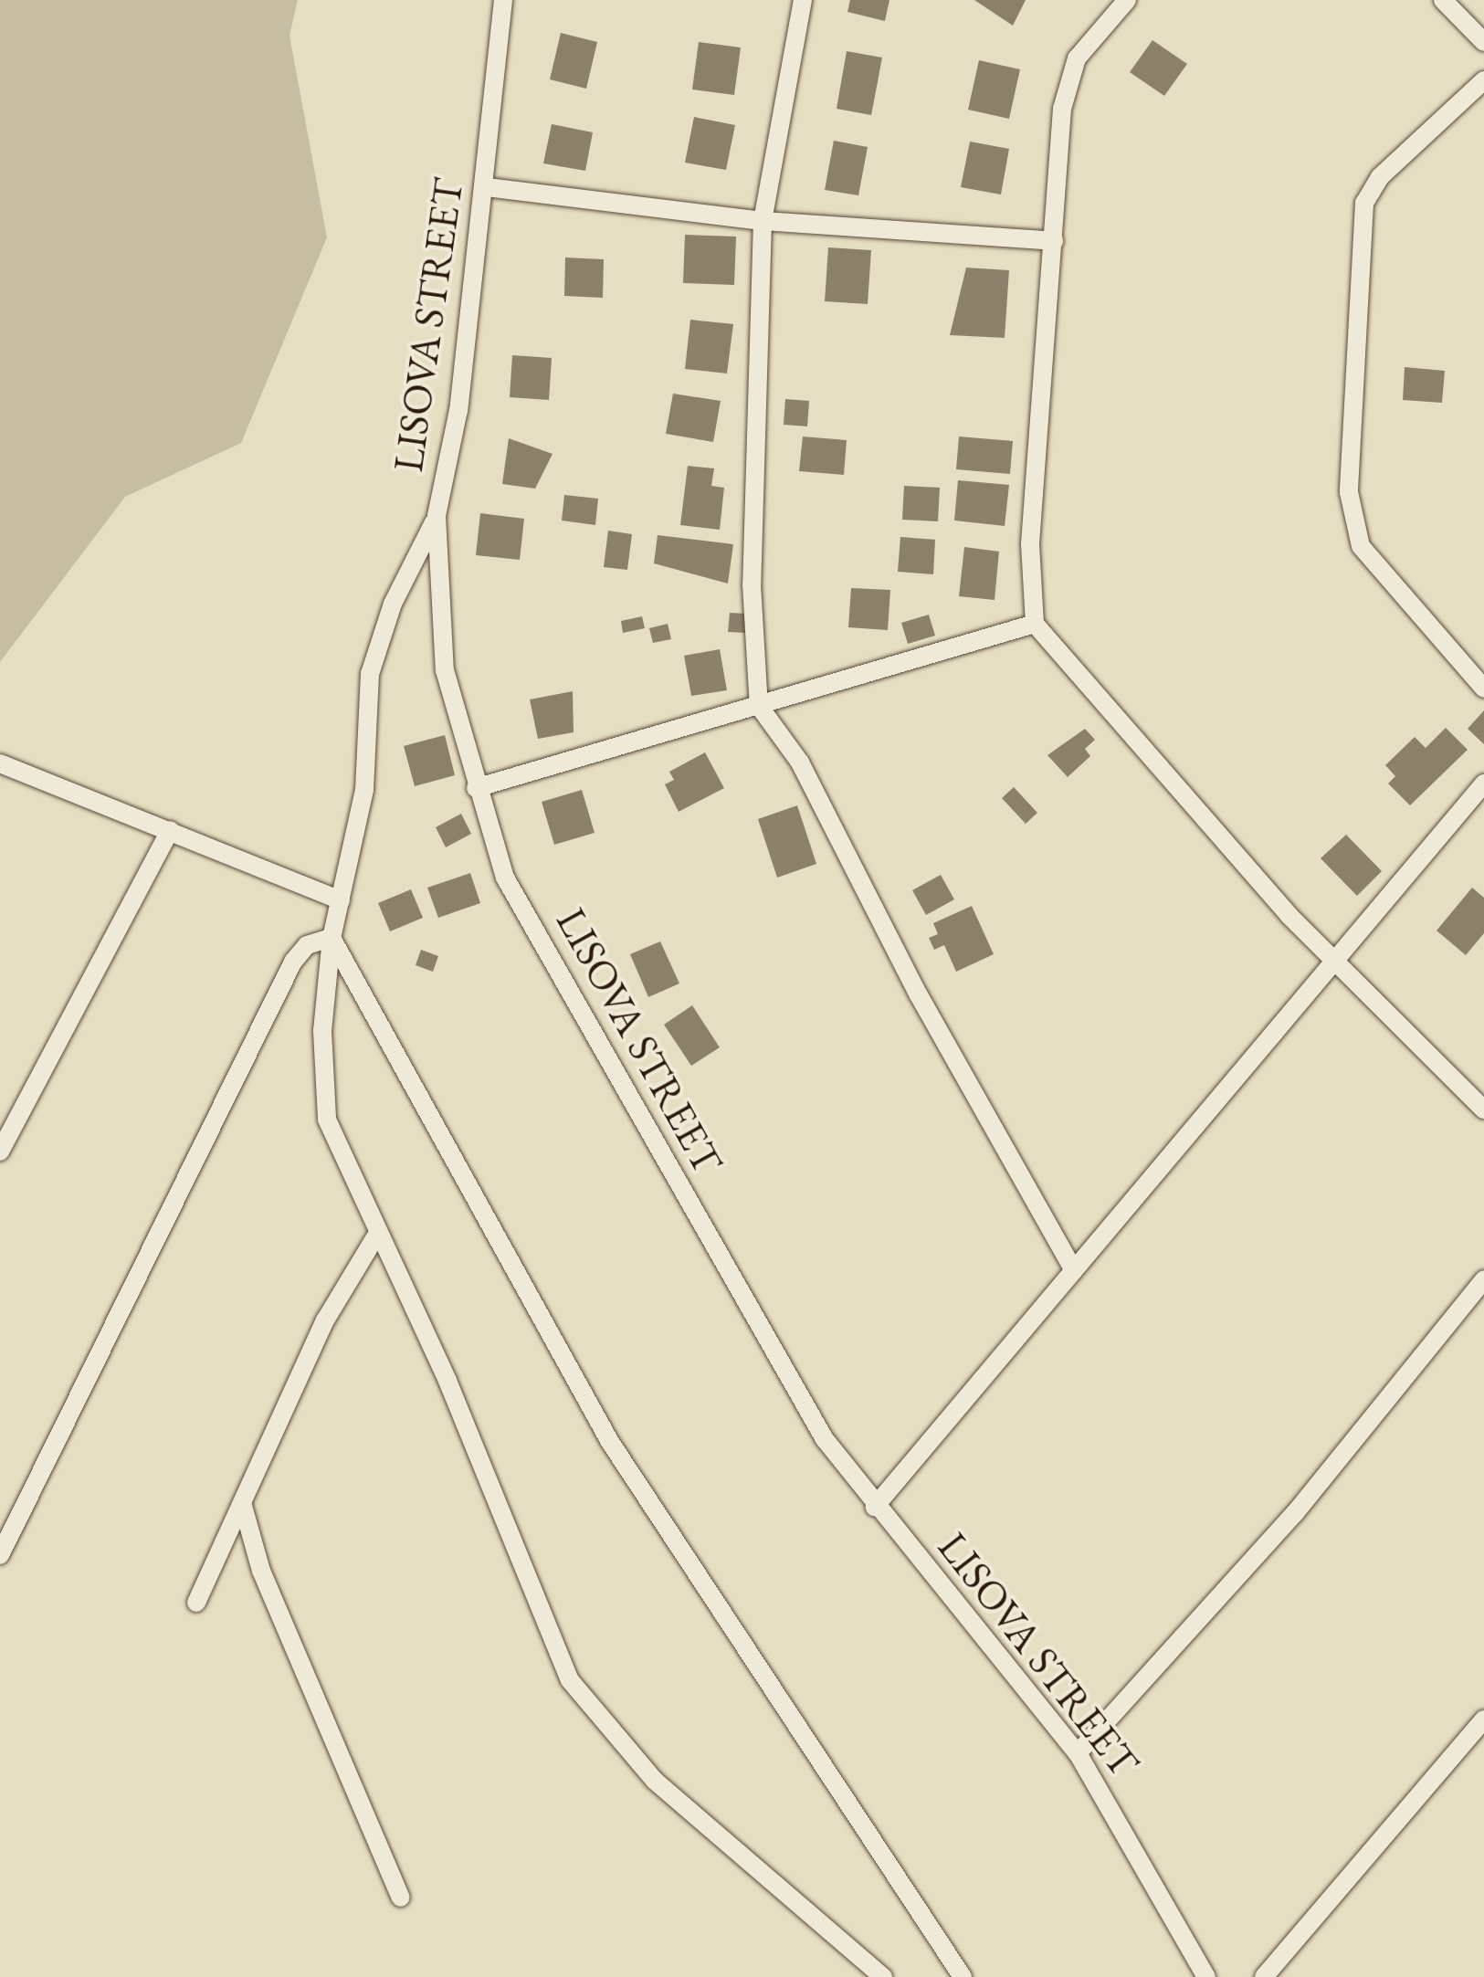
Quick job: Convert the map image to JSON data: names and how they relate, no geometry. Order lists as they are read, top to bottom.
{
  "streets": {
    "street": ["LISOVA STREET"]
  }
}
